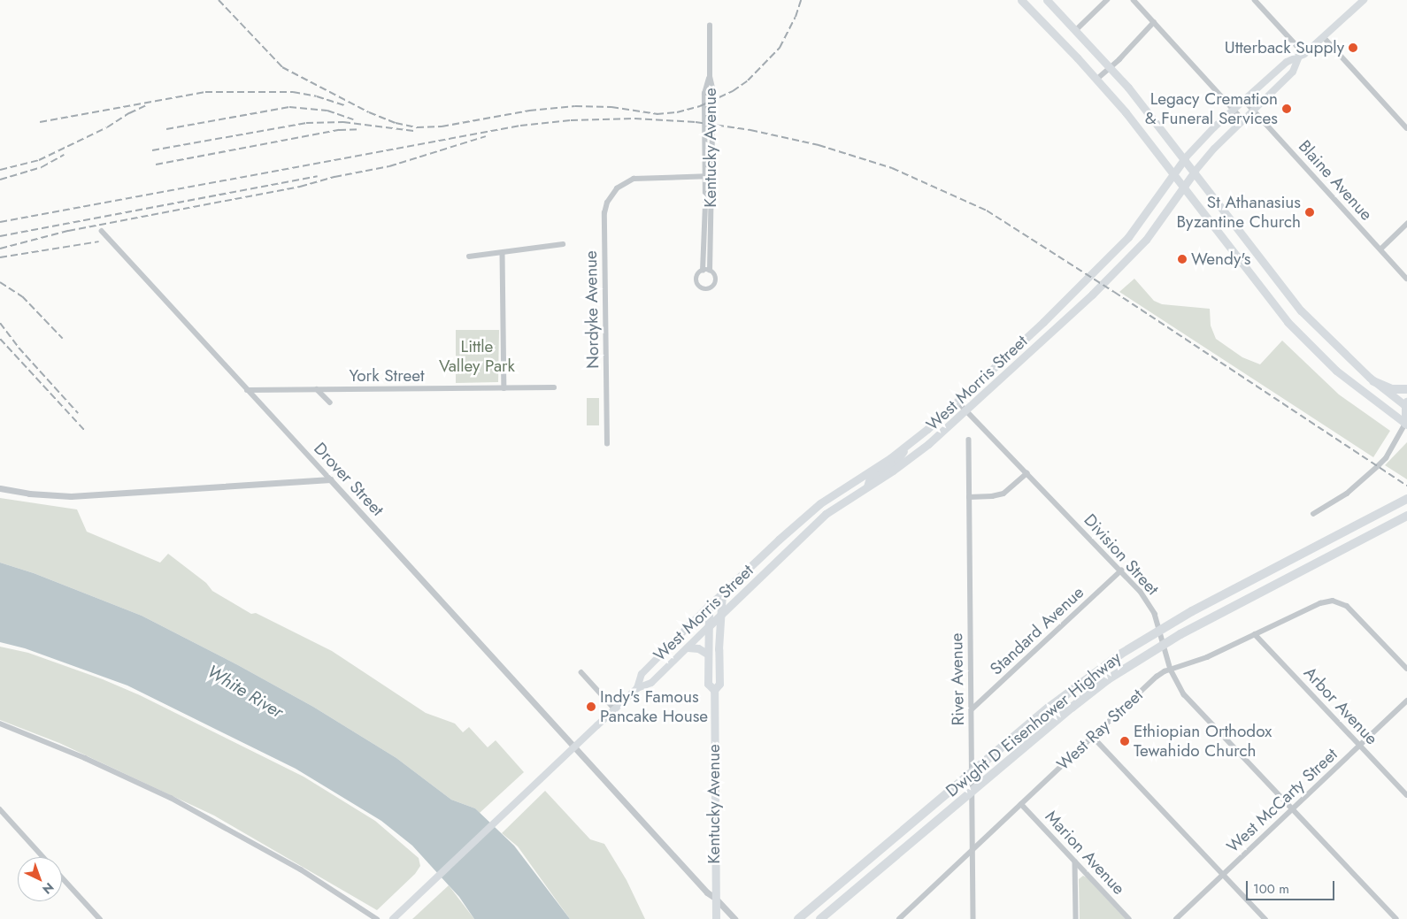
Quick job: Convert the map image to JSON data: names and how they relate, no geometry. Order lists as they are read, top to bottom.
{
  "streets": {
    "highway": ["Dwight D Eisenhower Highway"],
    "main road": ["Kentucky Avenue", "West Morris Street"],
    "street": [
      "Blaine Avenue",
      "Nordyke Avenue",
      "York Street",
      "Drover Street",
      "Division Street",
      "Standard Avenue",
      "River Avenue",
      "Arbor Avenue",
      "West Ray Street",
      "West McCarty Street",
      "Marion Avenue"
    ]
  },
  "crossings": [
    ["Kentucky Avenue", "West Morris Street"],
    ["Kentucky Avenue", "Drover Street"],
    ["Blaine Avenue", "West Morris Street"],
    ["York Street", "Drover Street"],
    ["West Morris Street", "Drover Street"],
    ["West Morris Street", "Division Street"],
    ["Division Street", "Standard Avenue"],
    ["Division Street", "West Ray Street"],
    ["Division Street", "West McCarty Street"],
    ["Standard Avenue", "River Avenue"],
    ["River Avenue", "West Ray Street"],
    ["Arbor Avenue", "West Ray Street"],
    ["Arbor Avenue", "West McCarty Street"],
    ["West Ray Street", "Marion Avenue"]
  ],
  "water": ["White River"],
  "parks": ["Little Valley Park"],
  "places": [
    "Utterback Supply",
    "Legacy Cremation & Funeral Services",
    "St Athanasius Byzantine Church",
    "Wendy's",
    "Indy's Famous Pancake House",
    "Ethiopian Orthodox Tewahido Church"
  ],
  "scale_bar": "100 m",
  "north": "bottom right"
}
